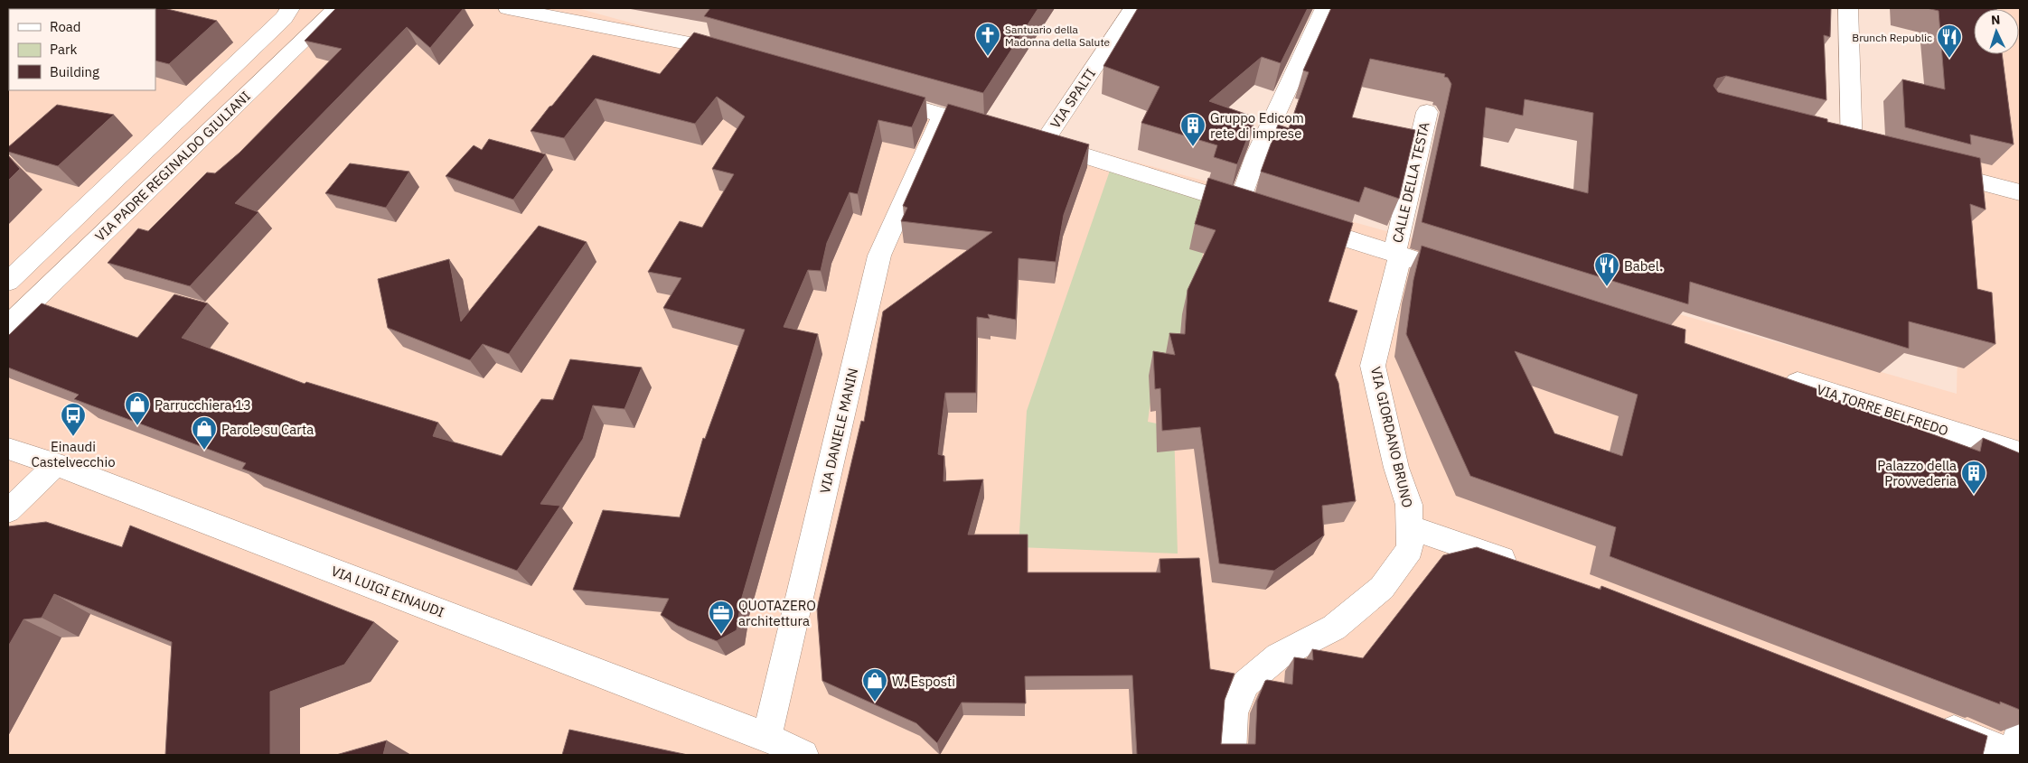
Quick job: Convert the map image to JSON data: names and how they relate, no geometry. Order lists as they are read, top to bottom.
{
  "streets": {
    "street": [
      "VIA SPALTI",
      "VIA PADRE REGINALDO GIULIANI",
      "CALLE DELLA TESTA",
      "VIA TORRE BELFREDO",
      "VIA DANIELE MANIN",
      "VIA GIORDANO BRUNO",
      "VIA LUIGI EINAUDI"
    ]
  },
  "crossings": [
    ["CALLE DELLA TESTA", "VIA GIORDANO BRUNO"],
    ["VIA DANIELE MANIN", "VIA LUIGI EINAUDI"]
  ],
  "places": {
    "church": ["Santuario della Madonna della Salute"],
    "restaurant": ["Brunch Republic", "Babel."],
    "building": ["Gruppo Edicom rete di imprese", "Palazzo della Provvederia"],
    "shop": ["Parrucchiera 13", "Parole su Carta", "W. Esposti"],
    "bus stop": ["Einaudi Castelvecchio"],
    "office": ["QUOTAZERO architettura"]
  },
  "legend": ["Road", "Park", "Building"],
  "north": "top"
}
